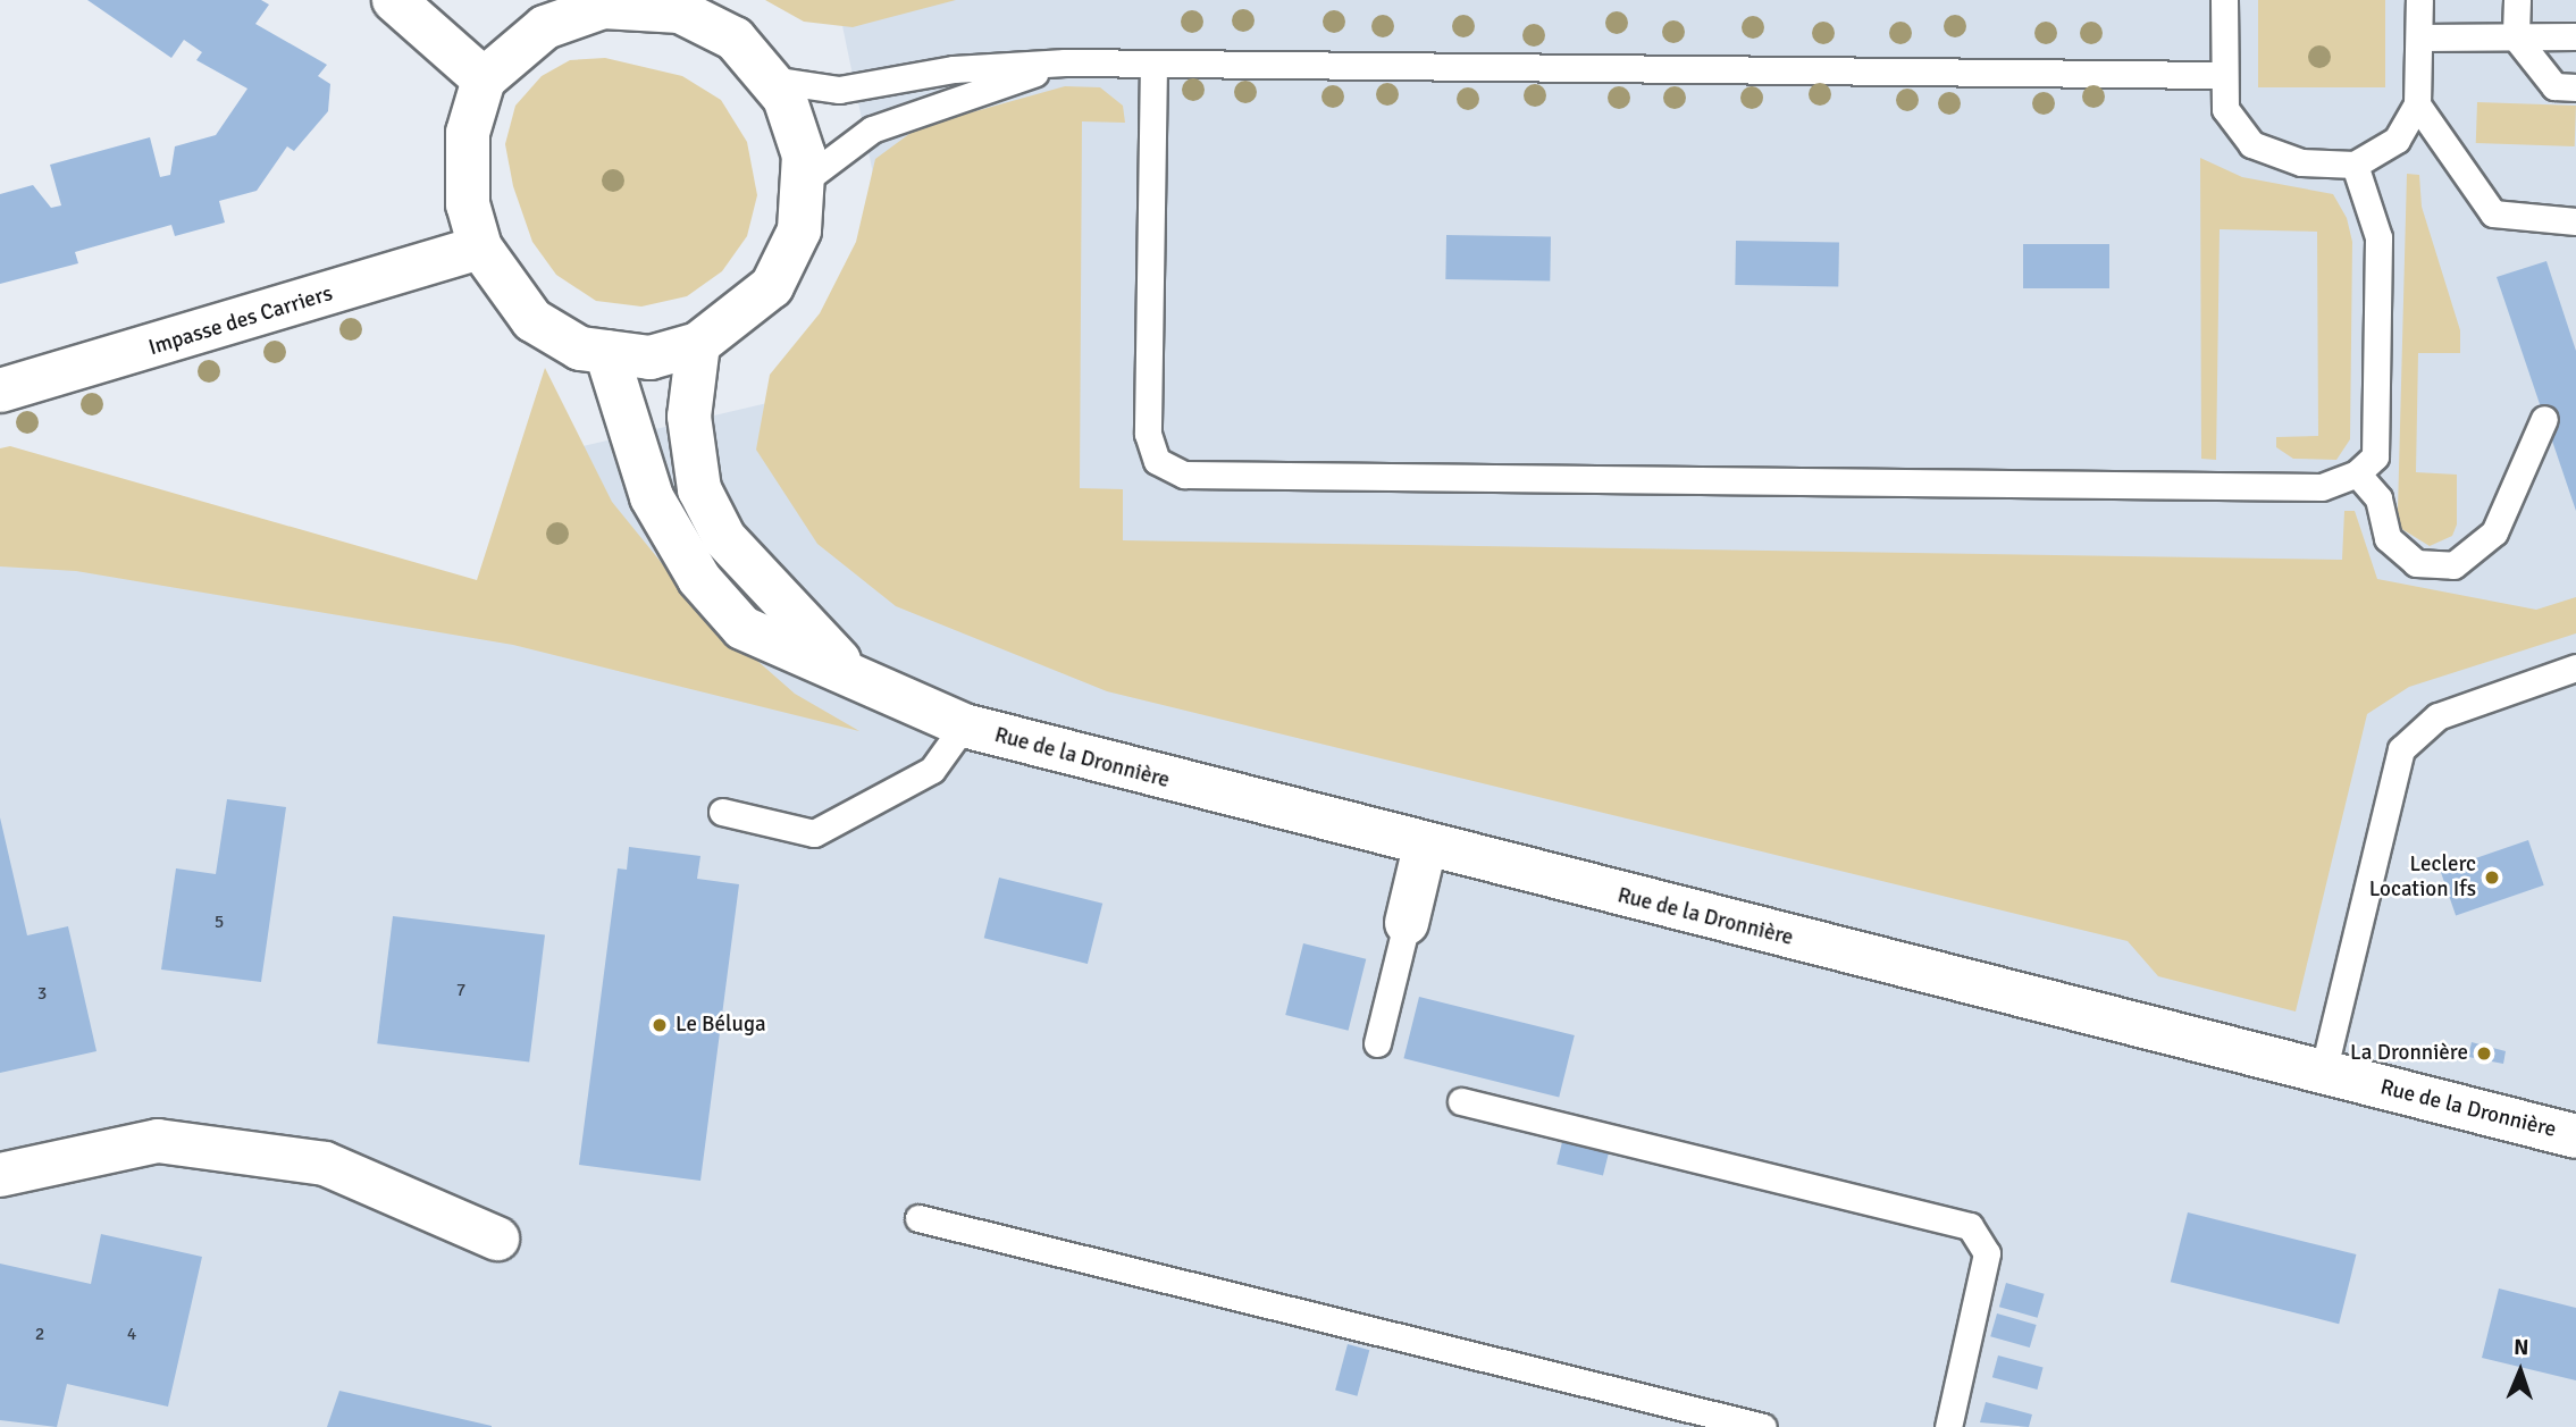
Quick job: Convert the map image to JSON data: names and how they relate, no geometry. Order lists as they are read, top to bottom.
{
  "streets": {
    "street": ["Impasse des Carriers", "Rue de la Dronnière"]
  },
  "places": ["Leclerc Location Ifs", "Le Béluga", "La Dronnière"],
  "house_numbers": [
    "5",
    "7",
    "3",
    "2",
    "4"
  ],
  "north": "top"
}
